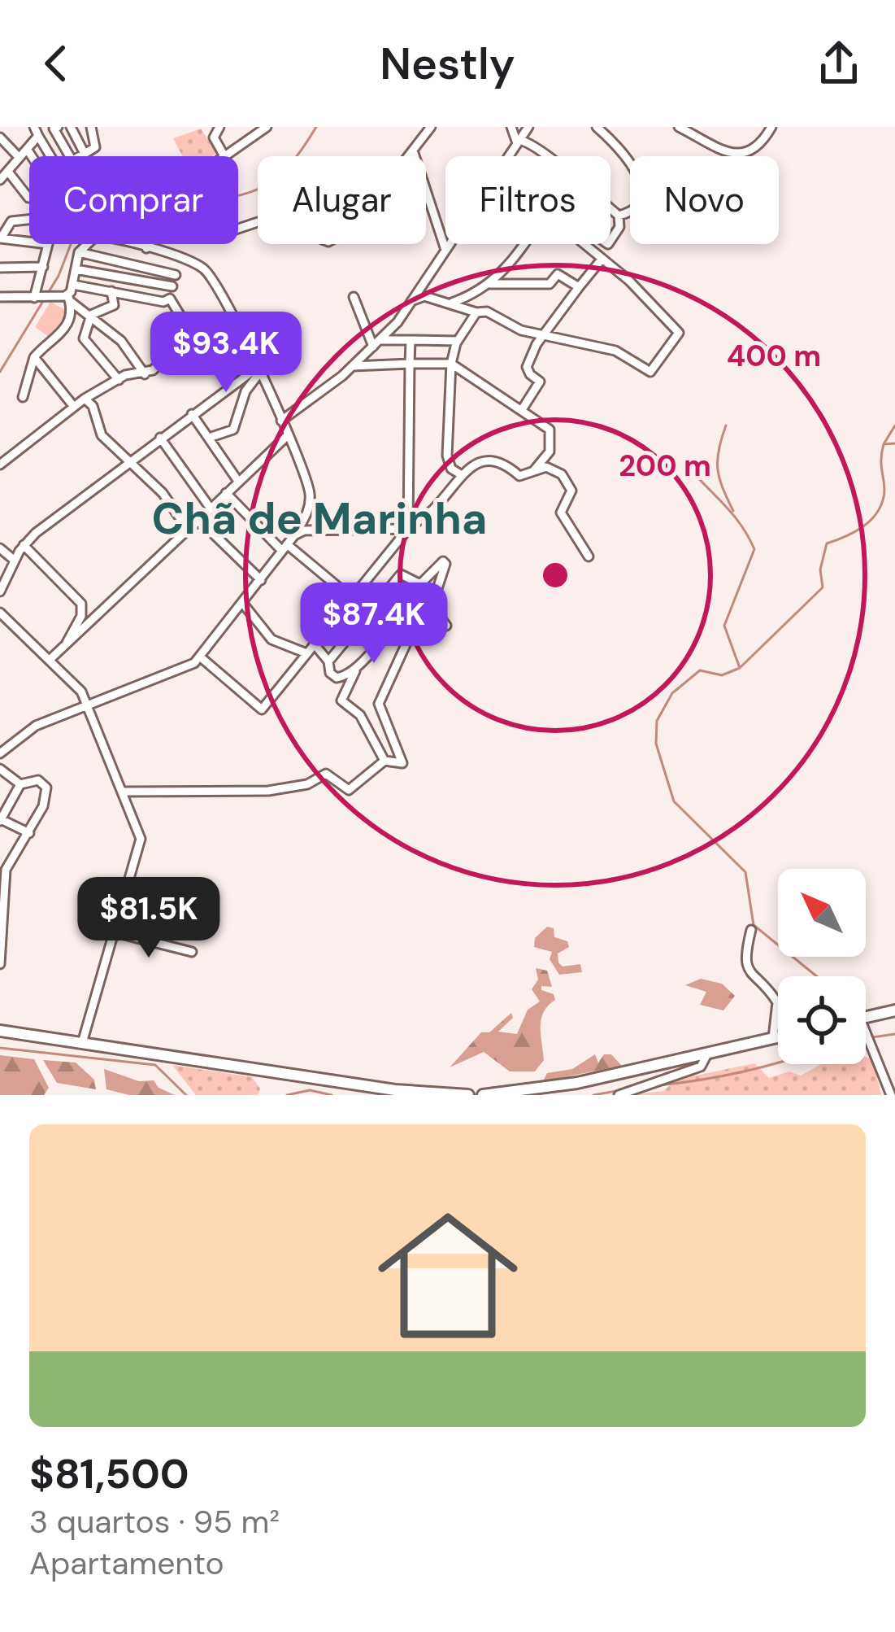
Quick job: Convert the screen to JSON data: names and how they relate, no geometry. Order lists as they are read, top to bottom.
{
  "districts": ["Chã de Marinha"],
  "north": "top left",
  "page": {
    "header": "Nestly",
    "chip": [
      "Comprar",
      "Alugar",
      "Filtros",
      "Novo"
    ],
    "price": ["$93.4K", "$87.4K", "$81.5K"],
    "list": [
      {
        "name": "$81,500",
        "note": "3 quartos · 95 m² · Apartamento"
      }
    ]
  },
  "rings": ["400 m", "200 m"]
}
